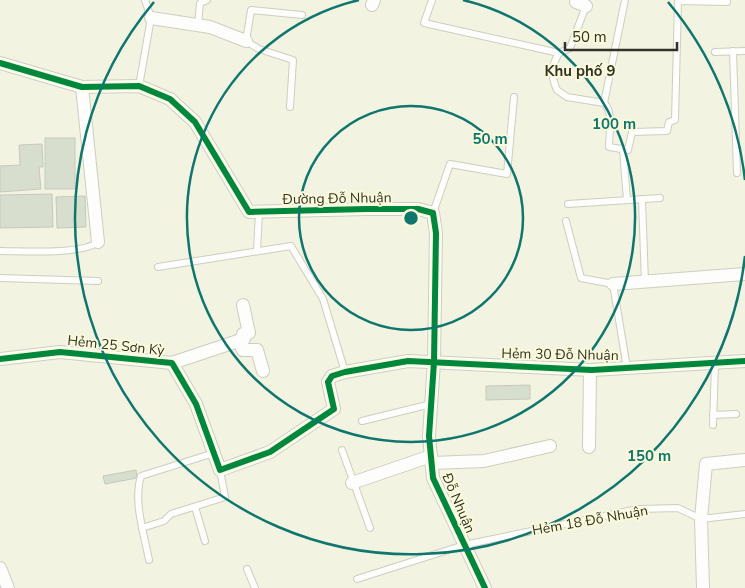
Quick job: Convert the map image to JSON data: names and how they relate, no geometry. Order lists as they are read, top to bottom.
{
  "streets": {
    "street": [
      "Đường Đỗ Nhuận",
      "Hẻm 25 Sơn Kỳ",
      "Hẻm 30 Đỗ Nhuận",
      "Đỗ Nhuận"
    ],
    "lane": ["Hẻm 18 Đỗ Nhuận"]
  },
  "crossings": [
    ["Hẻm 30 Đỗ Nhuận", "Đỗ Nhuận"],
    ["Đỗ Nhuận", "Hẻm 18 Đỗ Nhuận"]
  ],
  "districts": ["Khu phố 9"],
  "scale_bar": "50 m",
  "rings": ["100 m", "50 m", "150 m"]
}
